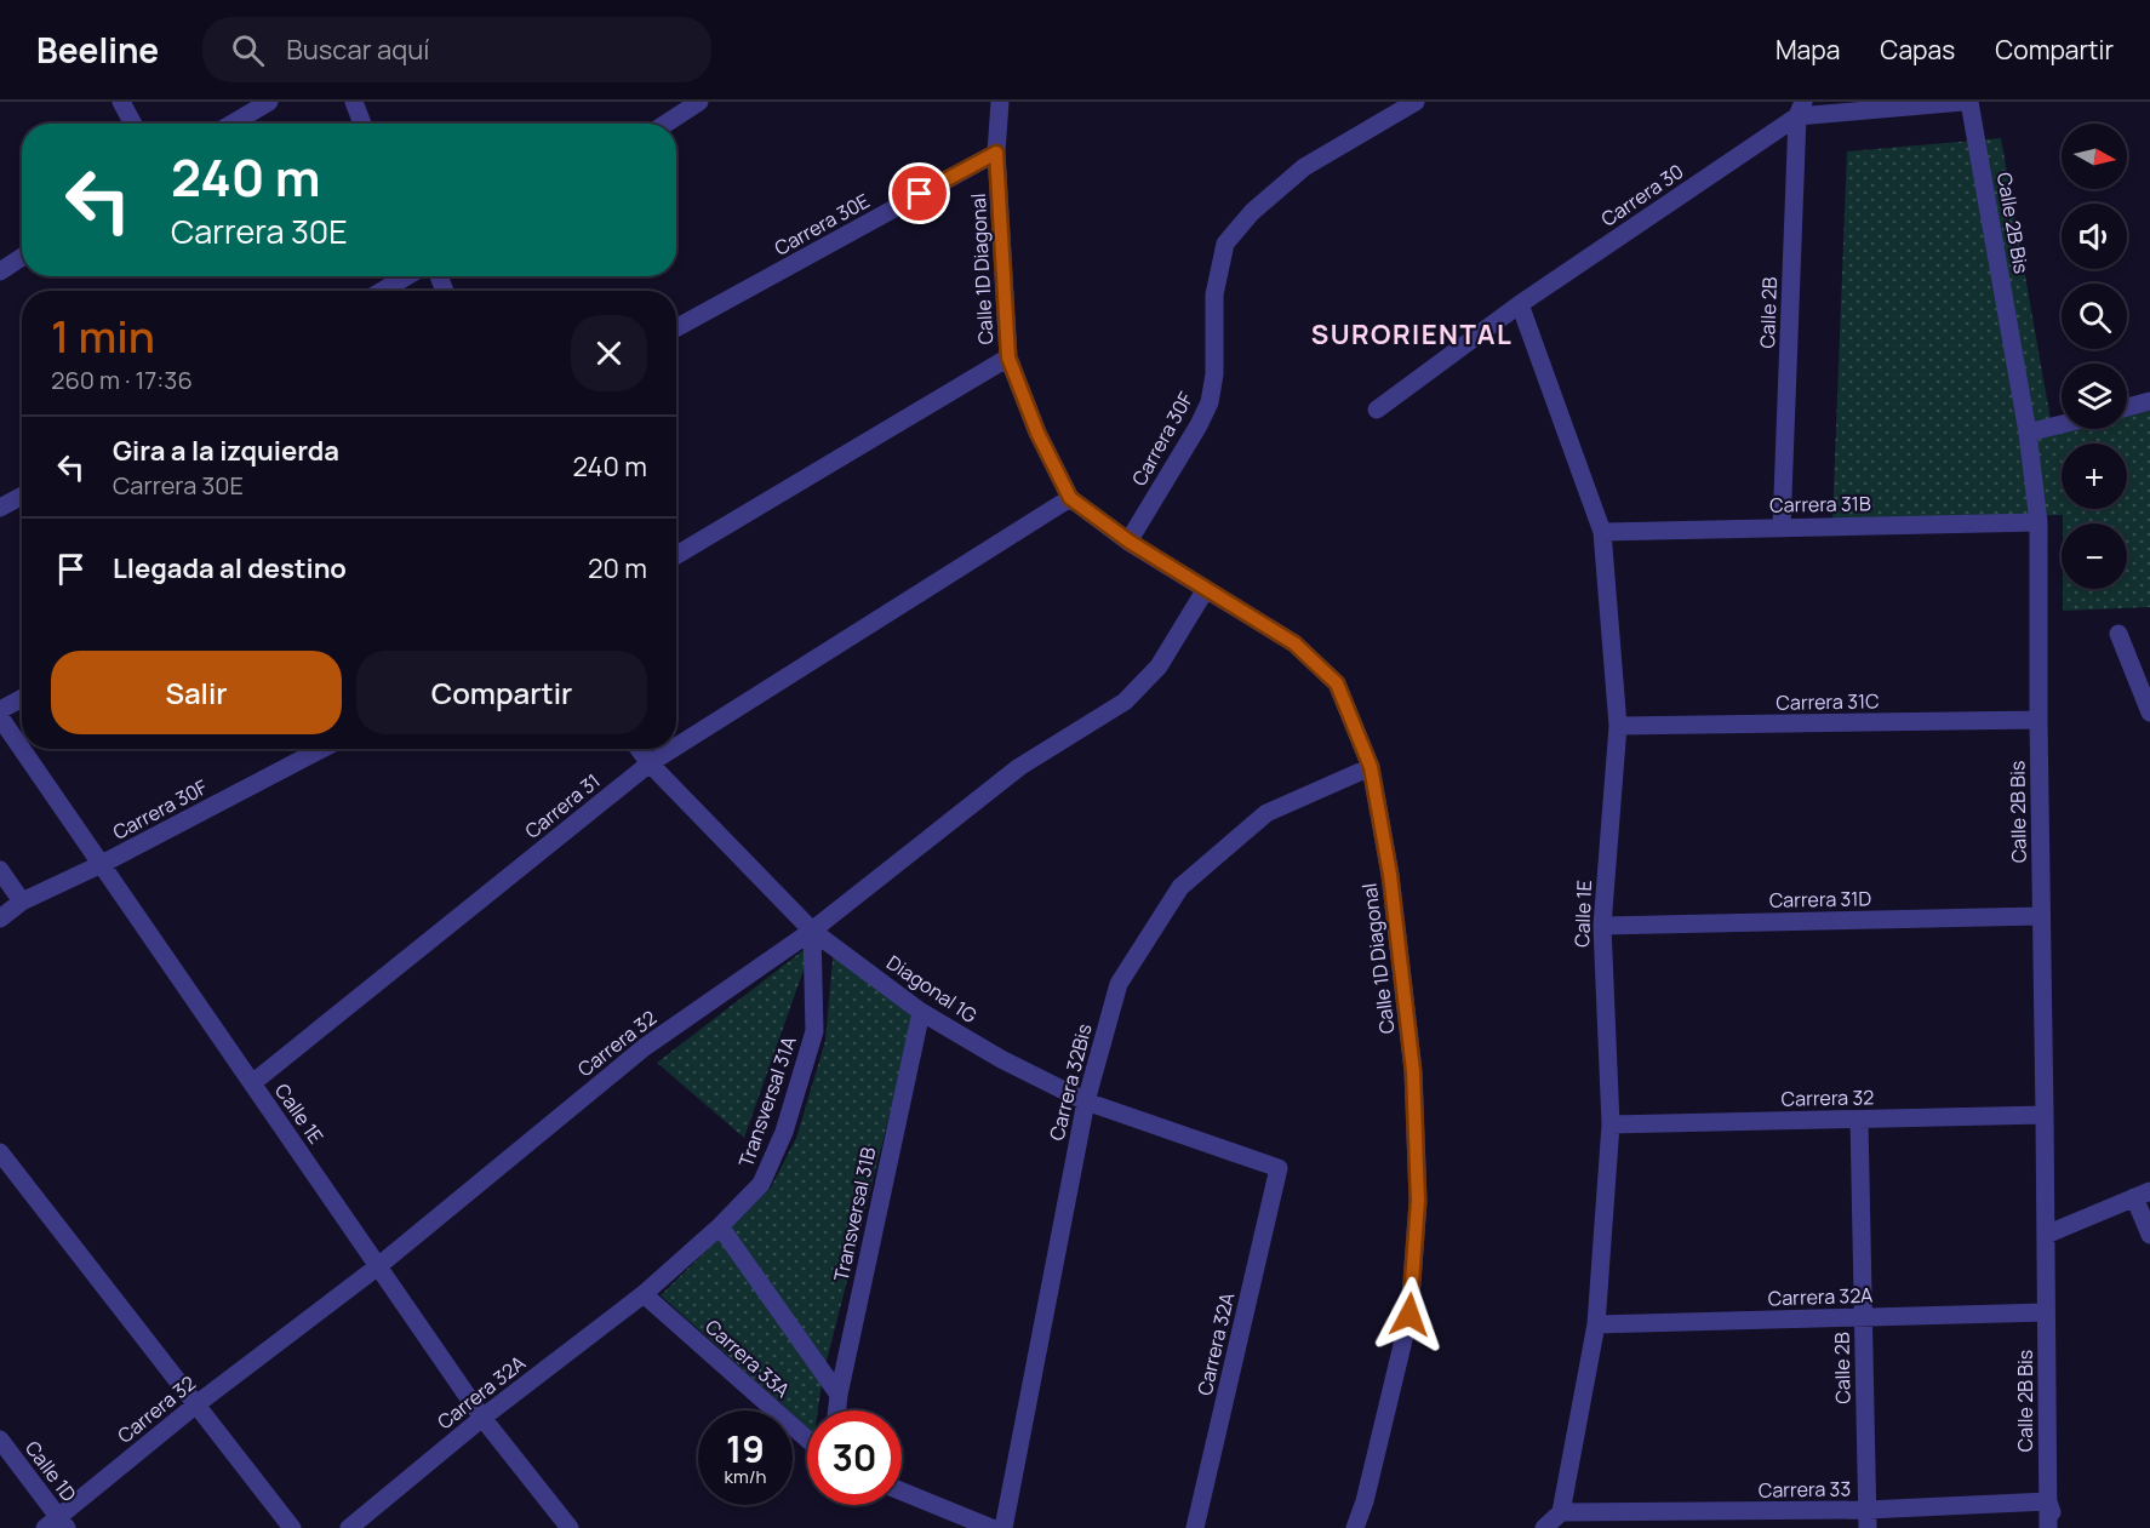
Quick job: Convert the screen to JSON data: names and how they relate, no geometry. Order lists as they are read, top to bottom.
{
  "streets": {
    "street": [
      "Carrera 30",
      "Calle 2B Bis",
      "Carrera 30E",
      "Calle 1D Diagonal",
      "Calle 2B",
      "Carrera 30F",
      "Carrera 31B",
      "Carrera 31C",
      "Carrera 31",
      "Carrera 31D",
      "Calle 1E",
      "Diagonal 1G",
      "Carrera 32",
      "Carrera 32Bis",
      "Transversal 31A",
      "Transversal 31B",
      "Carrera 32A",
      "Carrera 33A",
      "Calle 1D",
      "Carrera 33"
    ]
  },
  "crossings": [
    ["Carrera 30", "Calle 2B Bis"],
    ["Carrera 30", "Calle 2B"],
    ["Carrera 30", "Calle 1E"],
    ["Calle 2B Bis", "Carrera 31B"],
    ["Calle 2B Bis", "Carrera 31C"],
    ["Calle 2B Bis", "Carrera 31D"],
    ["Calle 2B Bis", "Carrera 32"],
    ["Calle 2B Bis", "Carrera 32A"],
    ["Calle 2B Bis", "Carrera 33"],
    ["Carrera 30E", "Calle 1D Diagonal"],
    ["Calle 1D Diagonal", "Carrera 30F"],
    ["Calle 1D Diagonal", "Carrera 31"],
    ["Calle 1D Diagonal", "Carrera 32"],
    ["Calle 1D Diagonal", "Carrera 32Bis"],
    ["Calle 2B", "Carrera 31B"],
    ["Calle 2B", "Carrera 32"],
    ["Calle 2B", "Carrera 32A"],
    ["Calle 2B", "Carrera 33"],
    ["Carrera 30F", "Calle 1E"],
    ["Carrera 31B", "Calle 1E"],
    ["Carrera 31C", "Calle 1E"],
    ["Carrera 31", "Calle 1E"],
    ["Carrera 31", "Diagonal 1G"],
    ["Carrera 31D", "Calle 1E"],
    ["Calle 1E", "Carrera 32"],
    ["Calle 1E", "Carrera 32A"],
    ["Calle 1E", "Carrera 33"],
    ["Diagonal 1G", "Carrera 32"],
    ["Diagonal 1G", "Carrera 32Bis"],
    ["Diagonal 1G", "Transversal 31A"],
    ["Diagonal 1G", "Transversal 31B"],
    ["Diagonal 1G", "Carrera 32A"],
    ["Carrera 32", "Transversal 31A"],
    ["Carrera 32", "Calle 1D"],
    ["Transversal 31A", "Carrera 32A"],
    ["Transversal 31A", "Carrera 33A"],
    ["Carrera 32A", "Carrera 33A"]
  ],
  "districts": ["SURORIENTAL"],
  "north": "right",
  "page": {
    "header": "Beeline",
    "search": "Buscar aquí",
    "nav": ["Mapa", "Capas", "Compartir"],
    "map_buttons": ["+", "−"],
    "turn": ["240 m", "Carrera 30E"],
    "heading": ["1 min", "260 m · 17:36"],
    "list": [
      {
        "name": "Gira a la izquierda",
        "note": "Carrera 30E",
        "value": "240 m"
      },
      {
        "name": "Llegada al destino",
        "value": "20 m"
      }
    ],
    "buttons": ["Salir", "Compartir"],
    "speed": "19 km/h",
    "limit": "30"
  }
}
